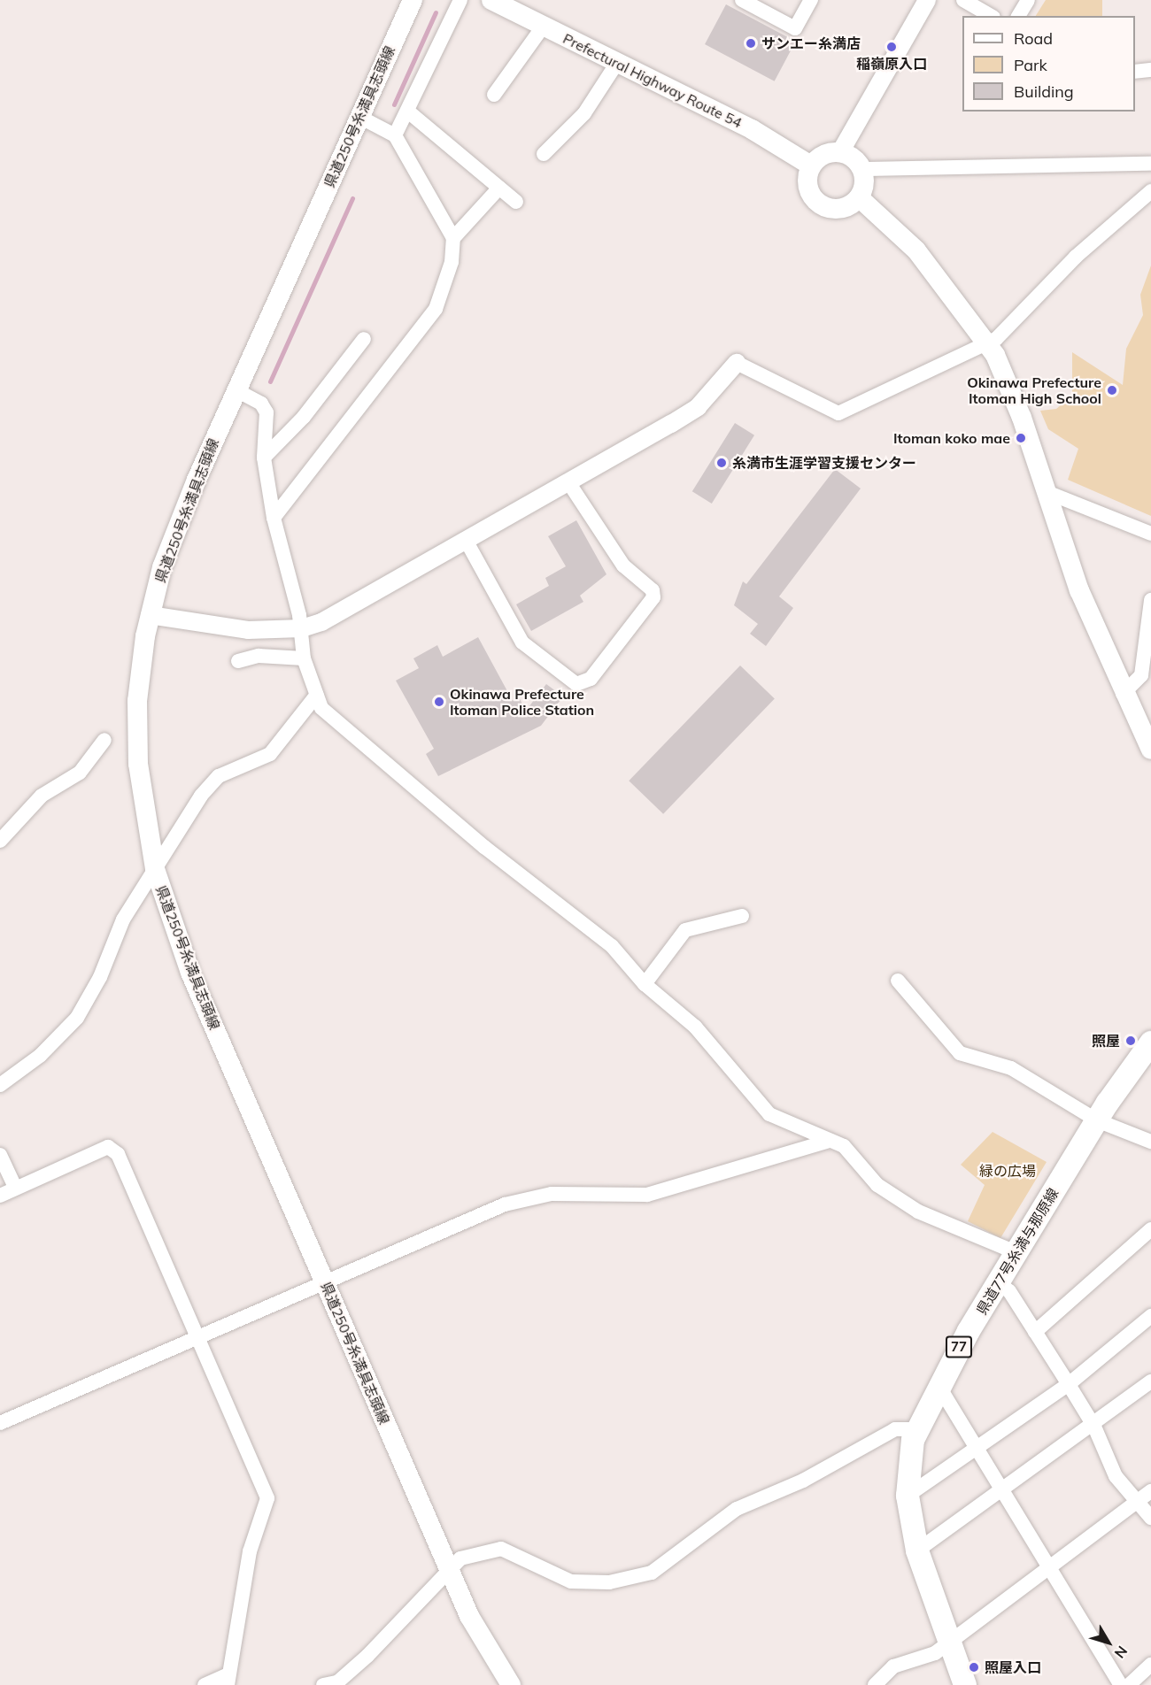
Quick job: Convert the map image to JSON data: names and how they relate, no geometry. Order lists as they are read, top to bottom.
{
  "streets": {
    "main road": [
      "Prefectural Highway Route 54",
      "県道250号糸満具志頭線",
      "県道77号糸満与那原線",
      "77"
    ]
  },
  "parks": ["緑の広場"],
  "places": [
    "サンエー糸満店",
    "稲嶺原入口",
    "Okinawa Prefecture Itoman High School",
    "Itoman koko mae",
    "糸満市生涯学習支援センター",
    "Okinawa Prefecture Itoman Police Station",
    "照屋",
    "照屋入口"
  ],
  "legend": ["Road", "Park", "Building"],
  "north": "bottom right"
}
